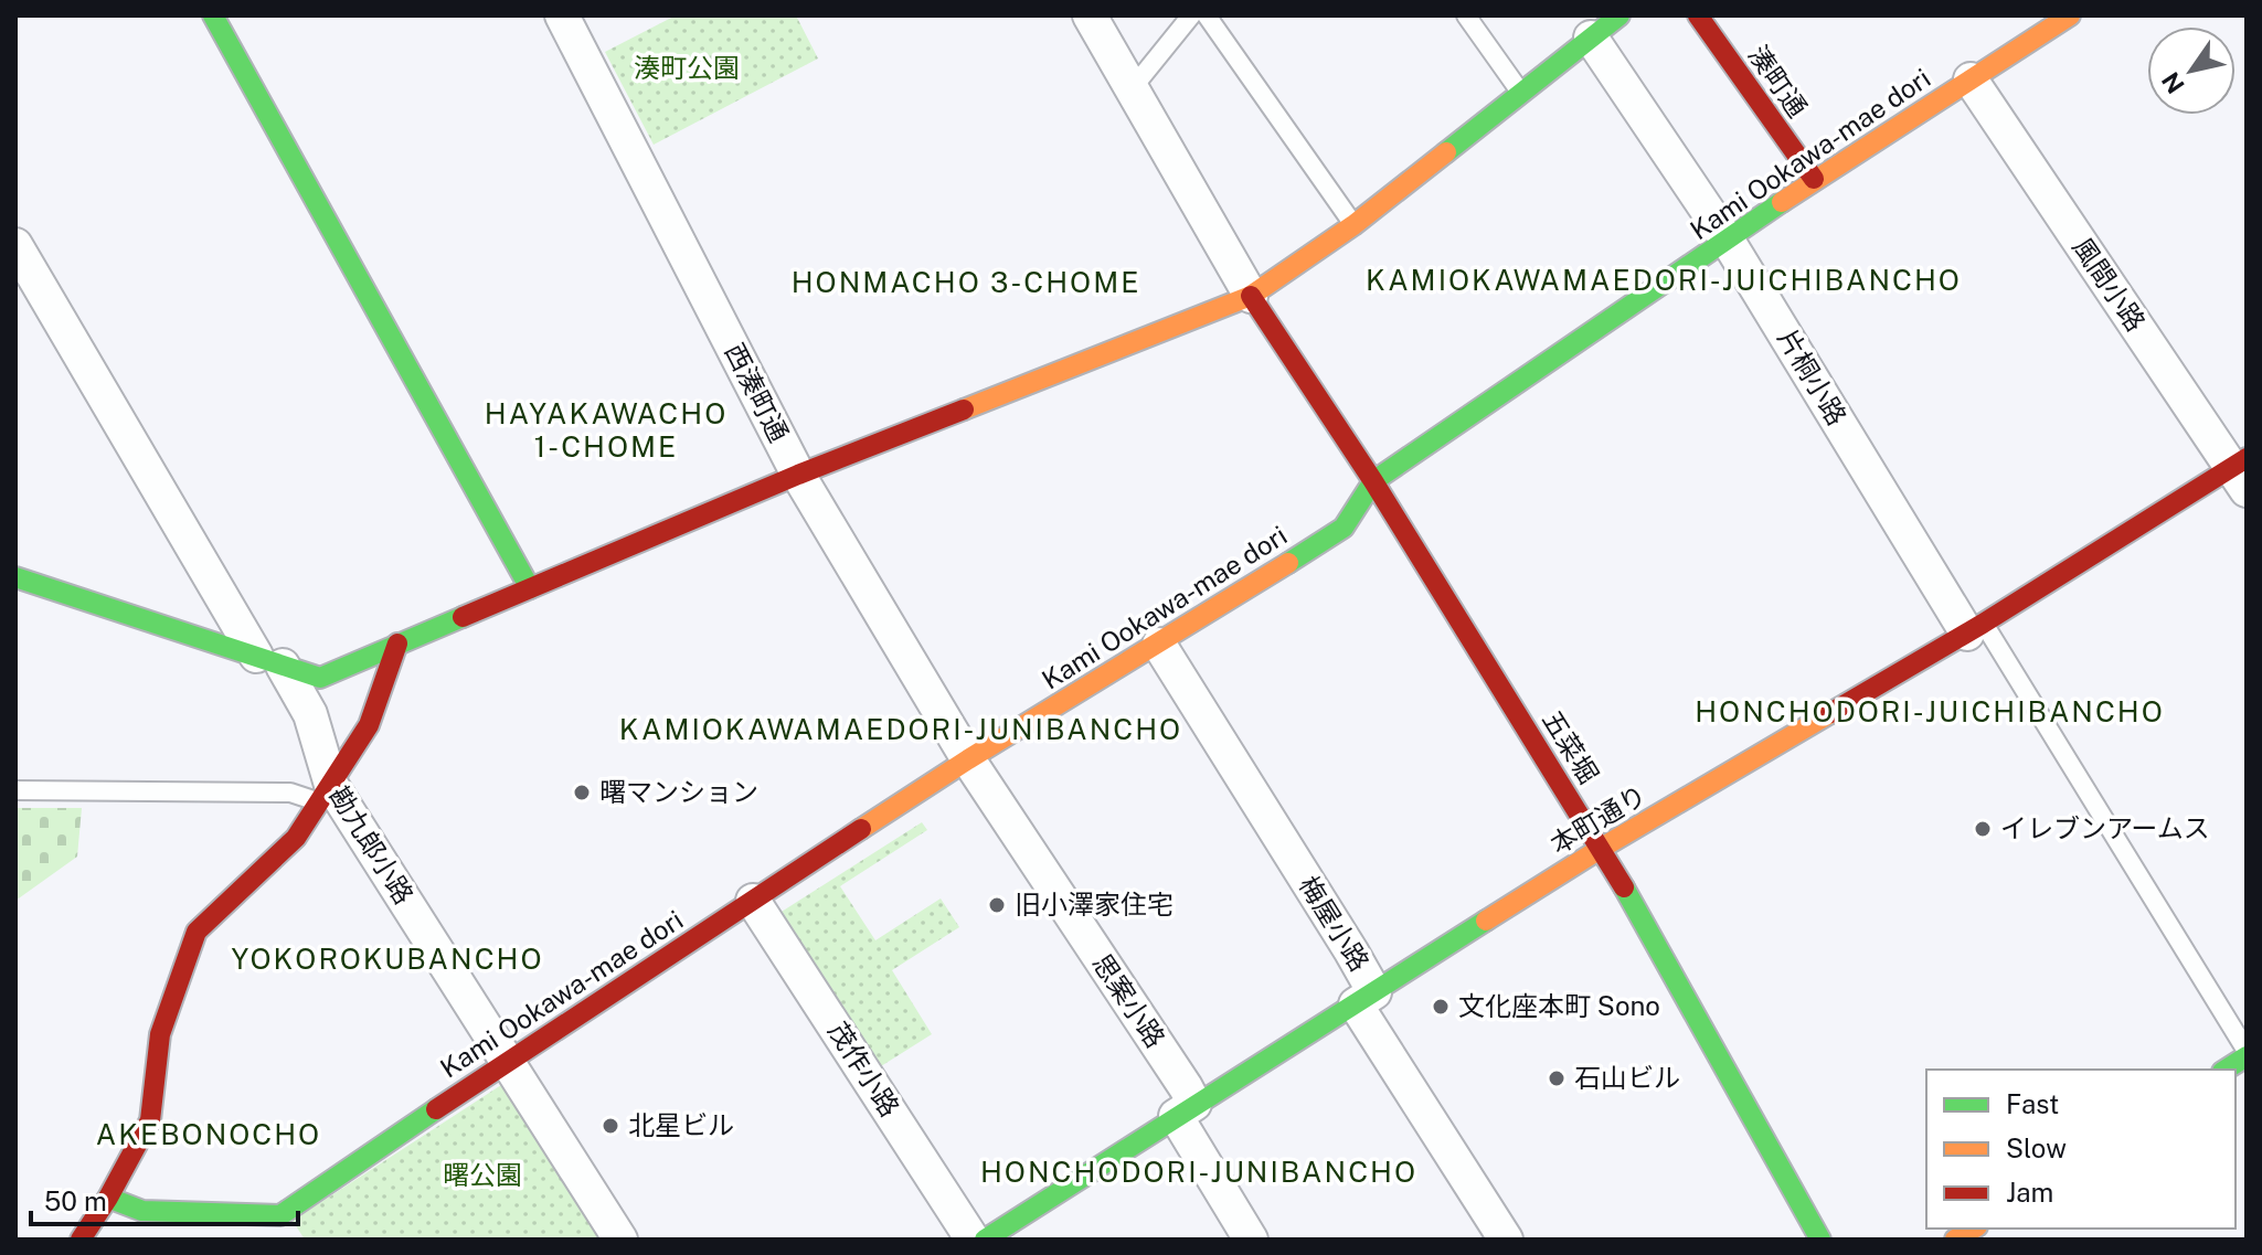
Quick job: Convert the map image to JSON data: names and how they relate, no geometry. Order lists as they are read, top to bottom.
{
  "streets": {
    "street": [
      "湊町通",
      "Kami Ookawa-mae dori",
      "風間小路",
      "片桐小路",
      "西湊町通",
      "五菜堀",
      "本町通り",
      "勘九郎小路",
      "梅屋小路",
      "思案小路",
      "茂作小路"
    ]
  },
  "crossings": [
    ["湊町通", "Kami Ookawa-mae dori"],
    ["Kami Ookawa-mae dori", "風間小路"],
    ["Kami Ookawa-mae dori", "片桐小路"],
    ["Kami Ookawa-mae dori", "西湊町通"],
    ["Kami Ookawa-mae dori", "五菜堀"],
    ["Kami Ookawa-mae dori", "勘九郎小路"],
    ["Kami Ookawa-mae dori", "梅屋小路"],
    ["Kami Ookawa-mae dori", "思案小路"],
    ["Kami Ookawa-mae dori", "茂作小路"],
    ["風間小路", "本町通り"],
    ["片桐小路", "本町通り"],
    ["西湊町通", "思案小路"],
    ["五菜堀", "本町通り"],
    ["本町通り", "梅屋小路"],
    ["本町通り", "思案小路"]
  ],
  "districts": [
    "KAMIOKAWAMAEDORI-JUICHIBANCHO",
    "HONMACHO 3-CHOME",
    "HAYAKAWACHO 1-CHOME",
    "HONCHODORI-JUICHIBANCHO",
    "KAMIOKAWAMAEDORI-JUNIBANCHO",
    "YOKOROKUBANCHO",
    "AKEBONOCHO",
    "HONCHODORI-JUNIBANCHO"
  ],
  "parks": ["湊町公園", "曙公園"],
  "places": [
    "曙マンション",
    "イレブンアームス",
    "旧小澤家住宅",
    "文化座本町 Sono",
    "石山ビル",
    "北星ビル"
  ],
  "legend": ["Fast", "Slow", "Jam"],
  "scale_bar": "50 m",
  "north": "bottom left"
}
